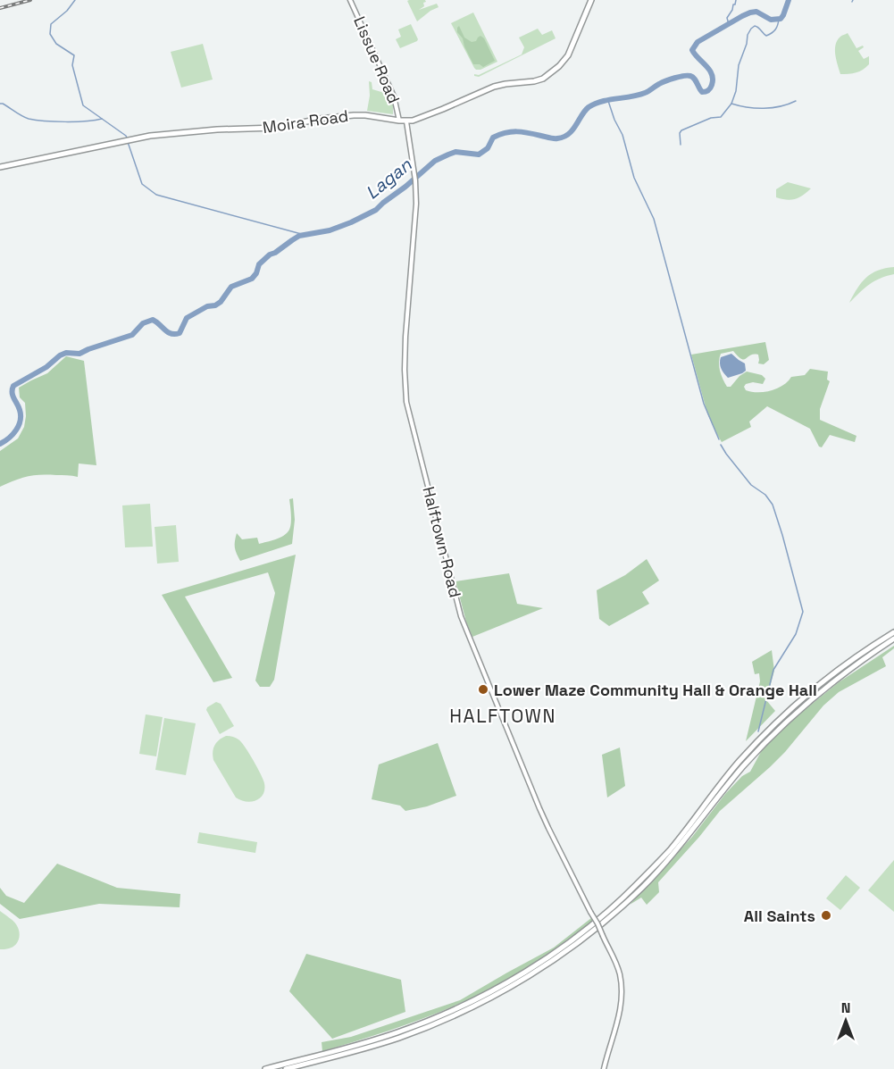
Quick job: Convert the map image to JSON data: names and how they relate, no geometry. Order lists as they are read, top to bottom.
{
  "streets": {
    "highway": ["Moira Road"],
    "street": ["Lissue Road", "Halftown Road"]
  },
  "crossings": [
    ["Lissue Road", "Moira Road"],
    ["Moira Road", "Halftown Road"]
  ],
  "districts": ["HALFTOWN"],
  "water": ["Lagan"],
  "places": ["Lower Maze Community Hall & Orange Hall", "All Saints"],
  "north": "top"
}
